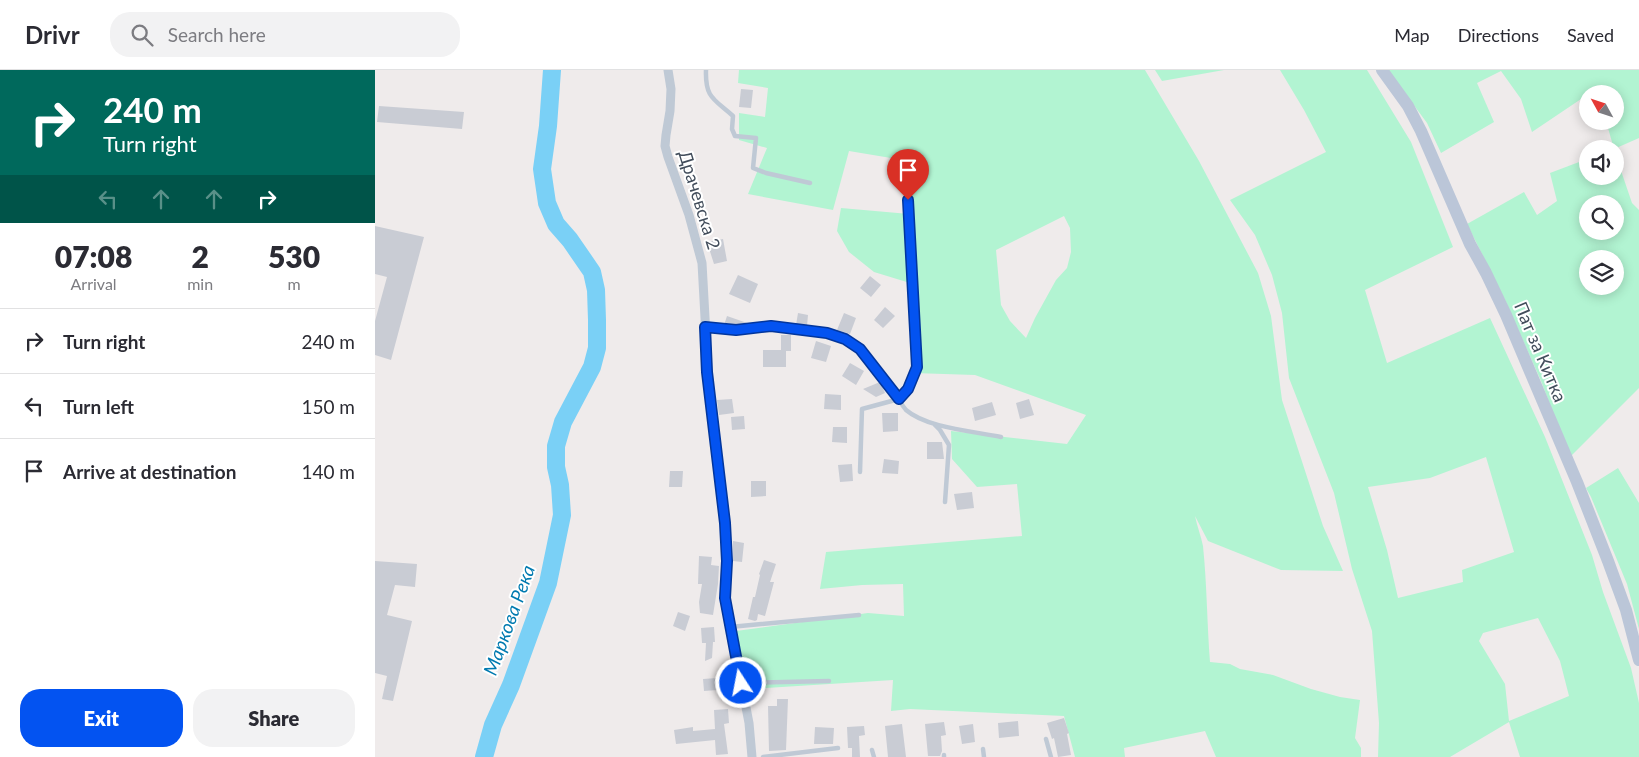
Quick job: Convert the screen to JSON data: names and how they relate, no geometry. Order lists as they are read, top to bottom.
{
  "streets": {
    "street": ["Драчевска 2", "Пат за Китка"]
  },
  "water": ["Маркова Река"],
  "north": "top left",
  "page": {
    "header": "Drivr",
    "search": "Search here",
    "nav": ["Map", "Directions", "Saved"],
    "turn": ["240 m", "Turn right"],
    "eta": [
      "07:08",
      "Arrival",
      "2",
      "min",
      "530",
      "m"
    ],
    "list": [
      {
        "name": "Turn right",
        "value": "240 m"
      },
      {
        "name": "Turn left",
        "value": "150 m"
      },
      {
        "name": "Arrive at destination",
        "value": "140 m"
      }
    ],
    "buttons": ["Exit", "Share"]
  }
}
